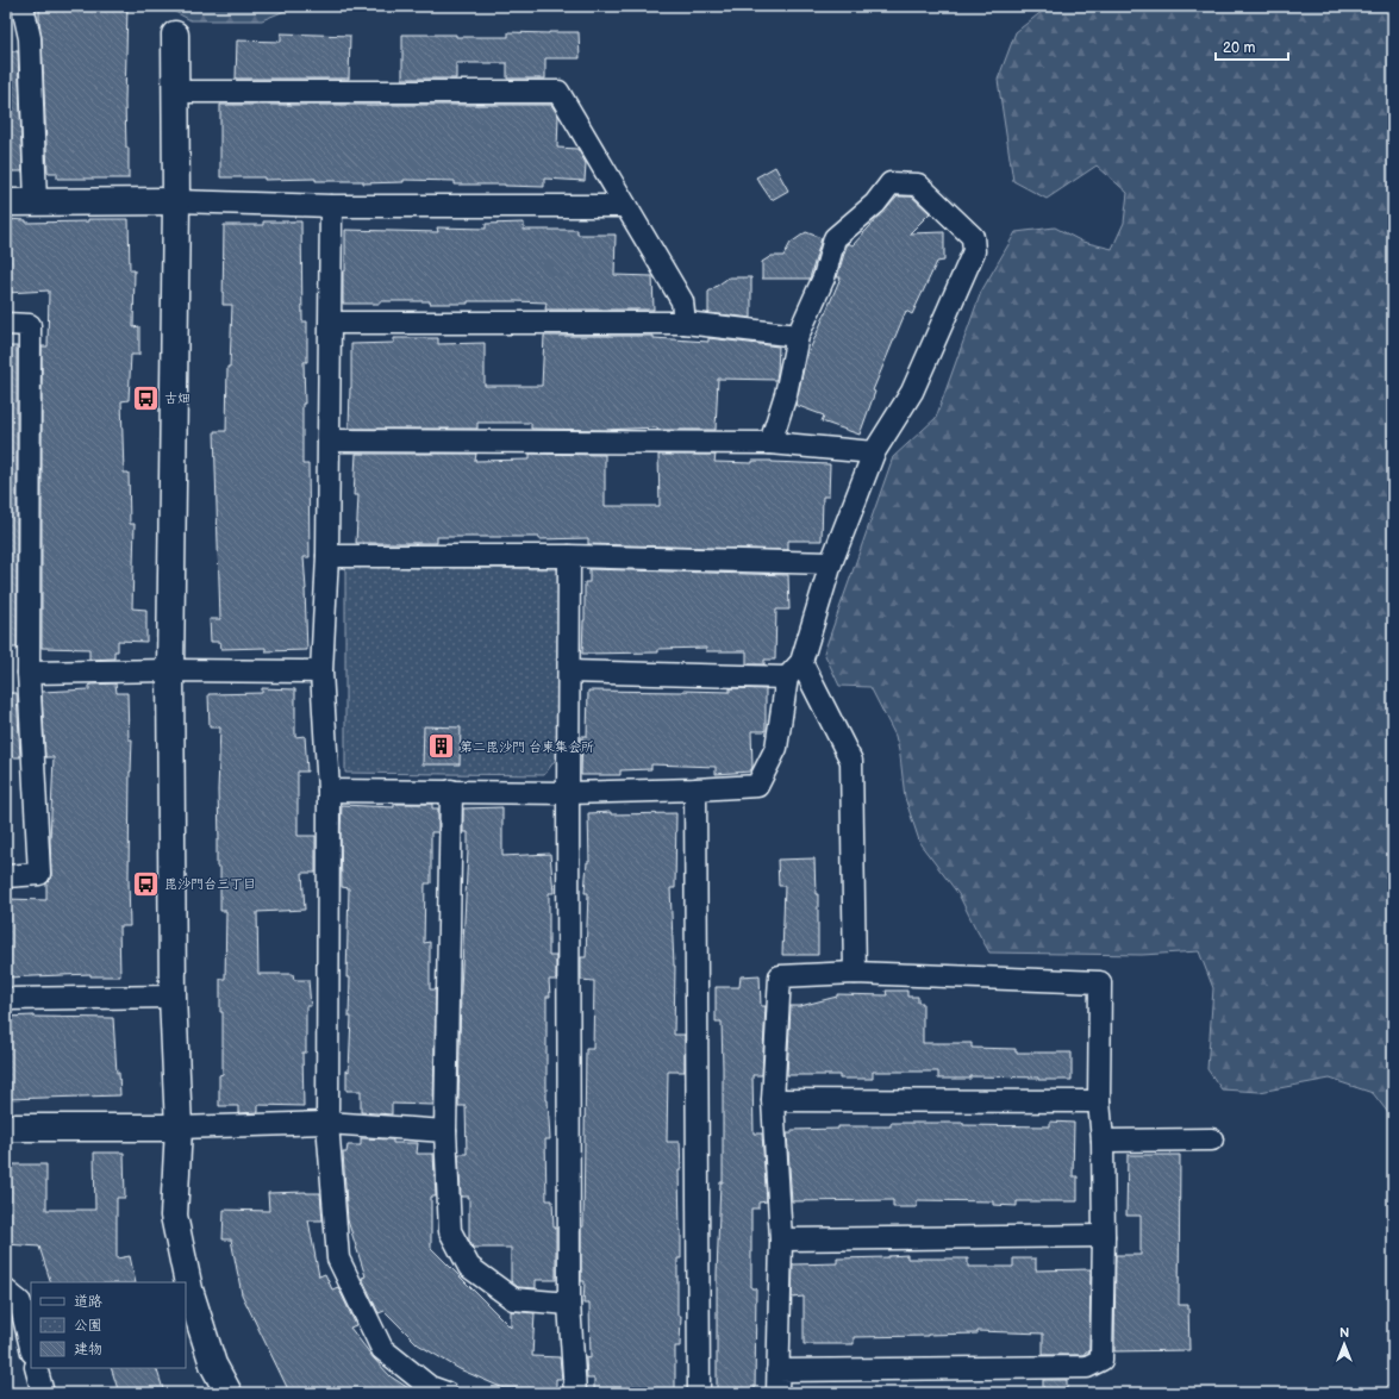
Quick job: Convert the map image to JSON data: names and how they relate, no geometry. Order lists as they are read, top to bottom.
{
  "places": {
    "bus stop": ["古畑", "毘沙門台三丁目"],
    "building": ["第二毘沙門 台東集会所"]
  },
  "legend": ["道路", "公園", "建物"],
  "scale_bar": "20 m",
  "north": "top"
}
